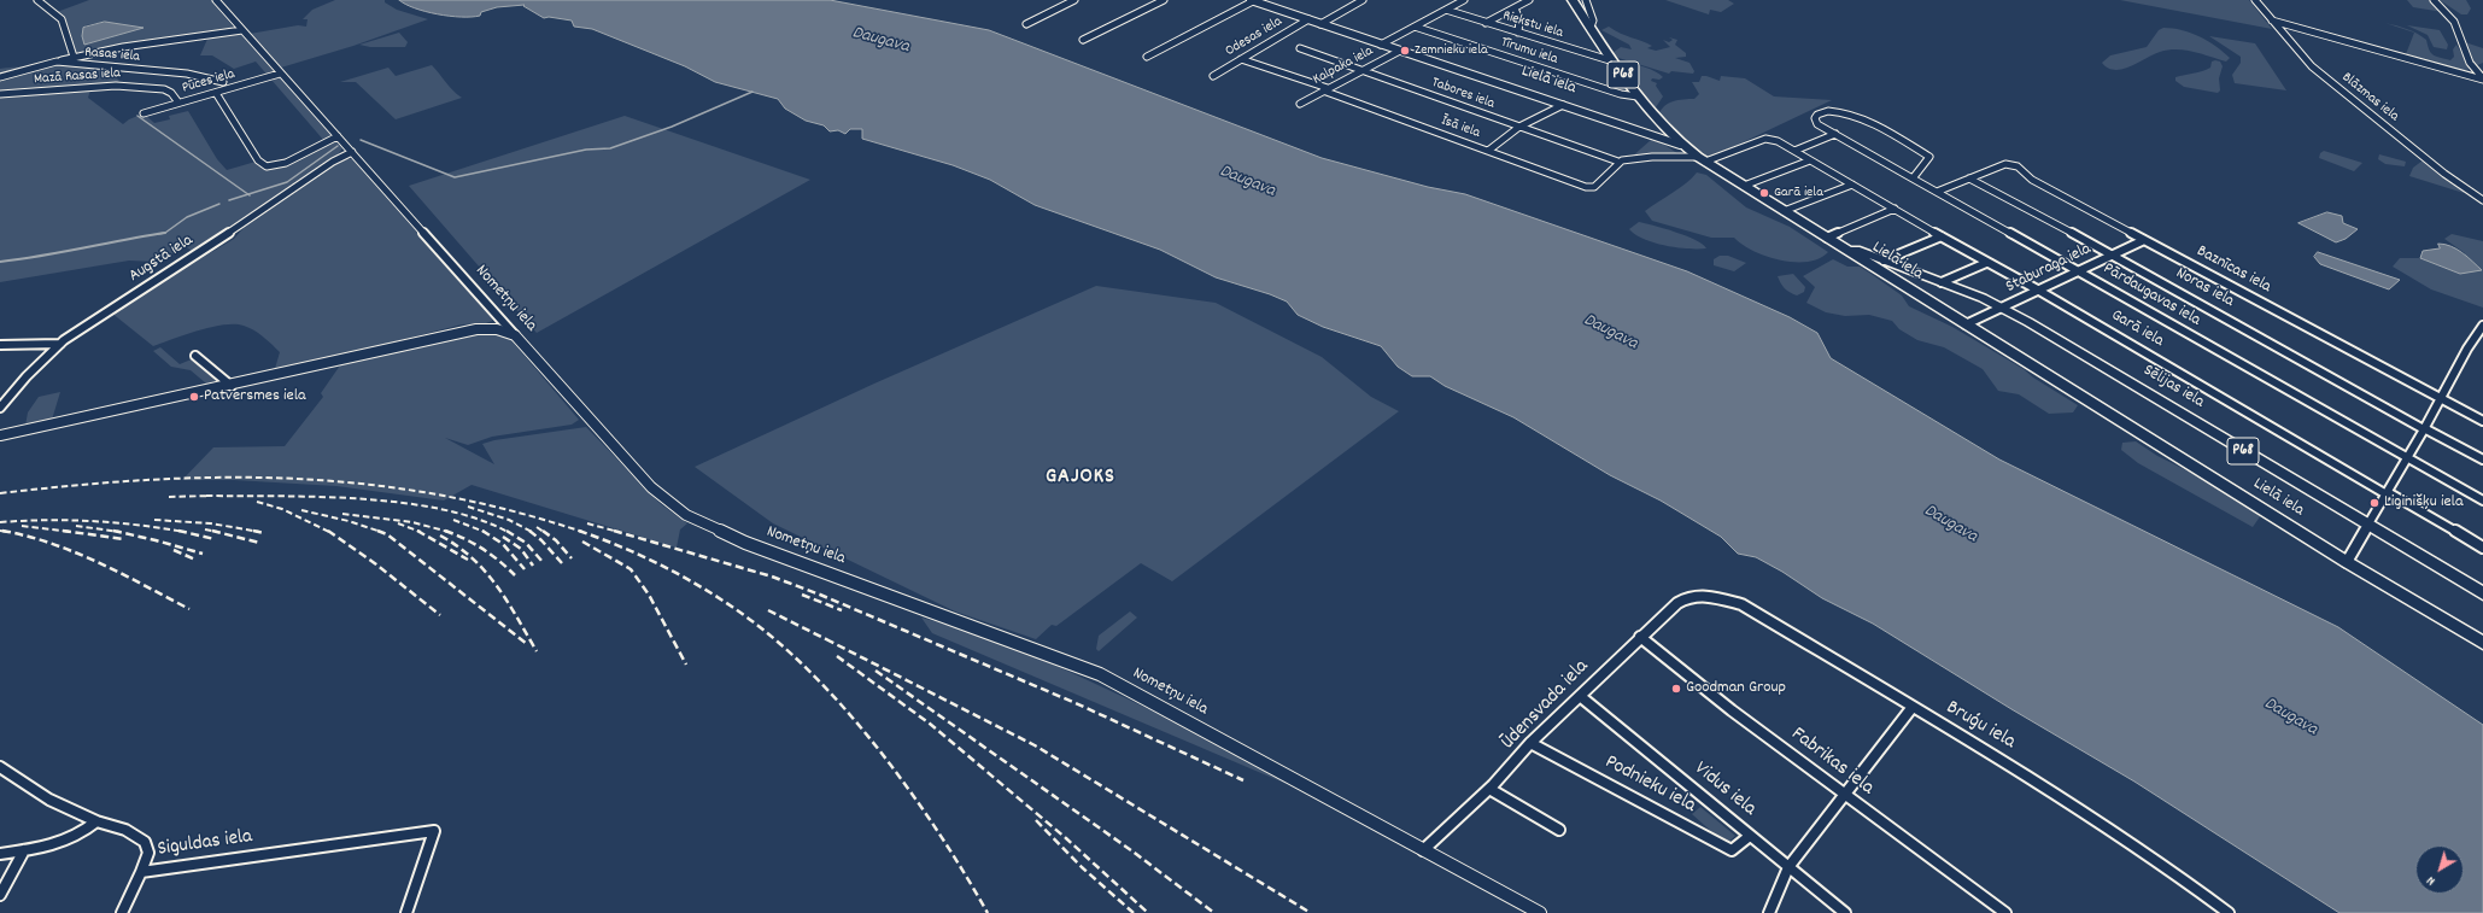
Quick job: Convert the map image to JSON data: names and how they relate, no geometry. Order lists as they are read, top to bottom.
{
  "streets": {
    "main road": ["P68", "Lielā iela", "Sēlijas iela"],
    "street": [
      "Riekstu iela",
      "Odesas iela",
      "Tīrumu iela",
      "Rasas iela",
      "Kalpaka iela",
      "Mazā Rasas iela",
      "Pūces iela",
      "Tabores iela",
      "Blāzmas iela",
      "Īsā iela",
      "Augstā iela",
      "Staburaga iela",
      "Baznīcas iela",
      "Noras iela",
      "Pārdaugavas iela",
      "Nometņu iela",
      "Garā iela",
      "Ūdensvada iela",
      "Bruģu iela",
      "Fabrikas iela",
      "Podnieku iela",
      "Vidus iela",
      "Siguldas iela"
    ]
  },
  "crossings": [
    ["Riekstu iela", "P68"],
    ["Odesas iela", "Lielā iela"],
    ["Odesas iela", "Īsā iela"],
    ["Tīrumu iela", "P68"],
    ["Rasas iela", "Pūces iela"],
    ["Kalpaka iela", "Lielā iela"],
    ["Kalpaka iela", "Tabores iela"],
    ["Kalpaka iela", "Īsā iela"],
    ["P68", "Lielā iela"],
    ["Mazā Rasas iela", "Pūces iela"],
    ["Lielā iela", "Staburaga iela"],
    ["Lielā iela", "Garā iela"],
    ["Lielā iela", "Sēlijas iela"],
    ["Pūces iela", "Nometņu iela"],
    ["Tabores iela", "Īsā iela"],
    ["Augstā iela", "Nometņu iela"],
    ["Staburaga iela", "Baznīcas iela"],
    ["Staburaga iela", "Noras iela"],
    ["Staburaga iela", "Pārdaugavas iela"],
    ["Staburaga iela", "Garā iela"],
    ["Staburaga iela", "Sēlijas iela"],
    ["Baznīcas iela", "Noras iela"],
    ["Baznīcas iela", "Pārdaugavas iela"],
    ["Nometņu iela", "Ūdensvada iela"],
    ["Ūdensvada iela", "Bruģu iela"],
    ["Ūdensvada iela", "Fabrikas iela"],
    ["Ūdensvada iela", "Podnieku iela"],
    ["Ūdensvada iela", "Vidus iela"],
    ["Podnieku iela", "Vidus iela"]
  ],
  "districts": ["GAJOKS"],
  "water": ["Daugava"],
  "places": [
    "Zemnieku iela",
    "Garā iela",
    "Patversmes iela",
    "Liginišķu iela",
    "Goodman Group"
  ],
  "north": "bottom left"
}
